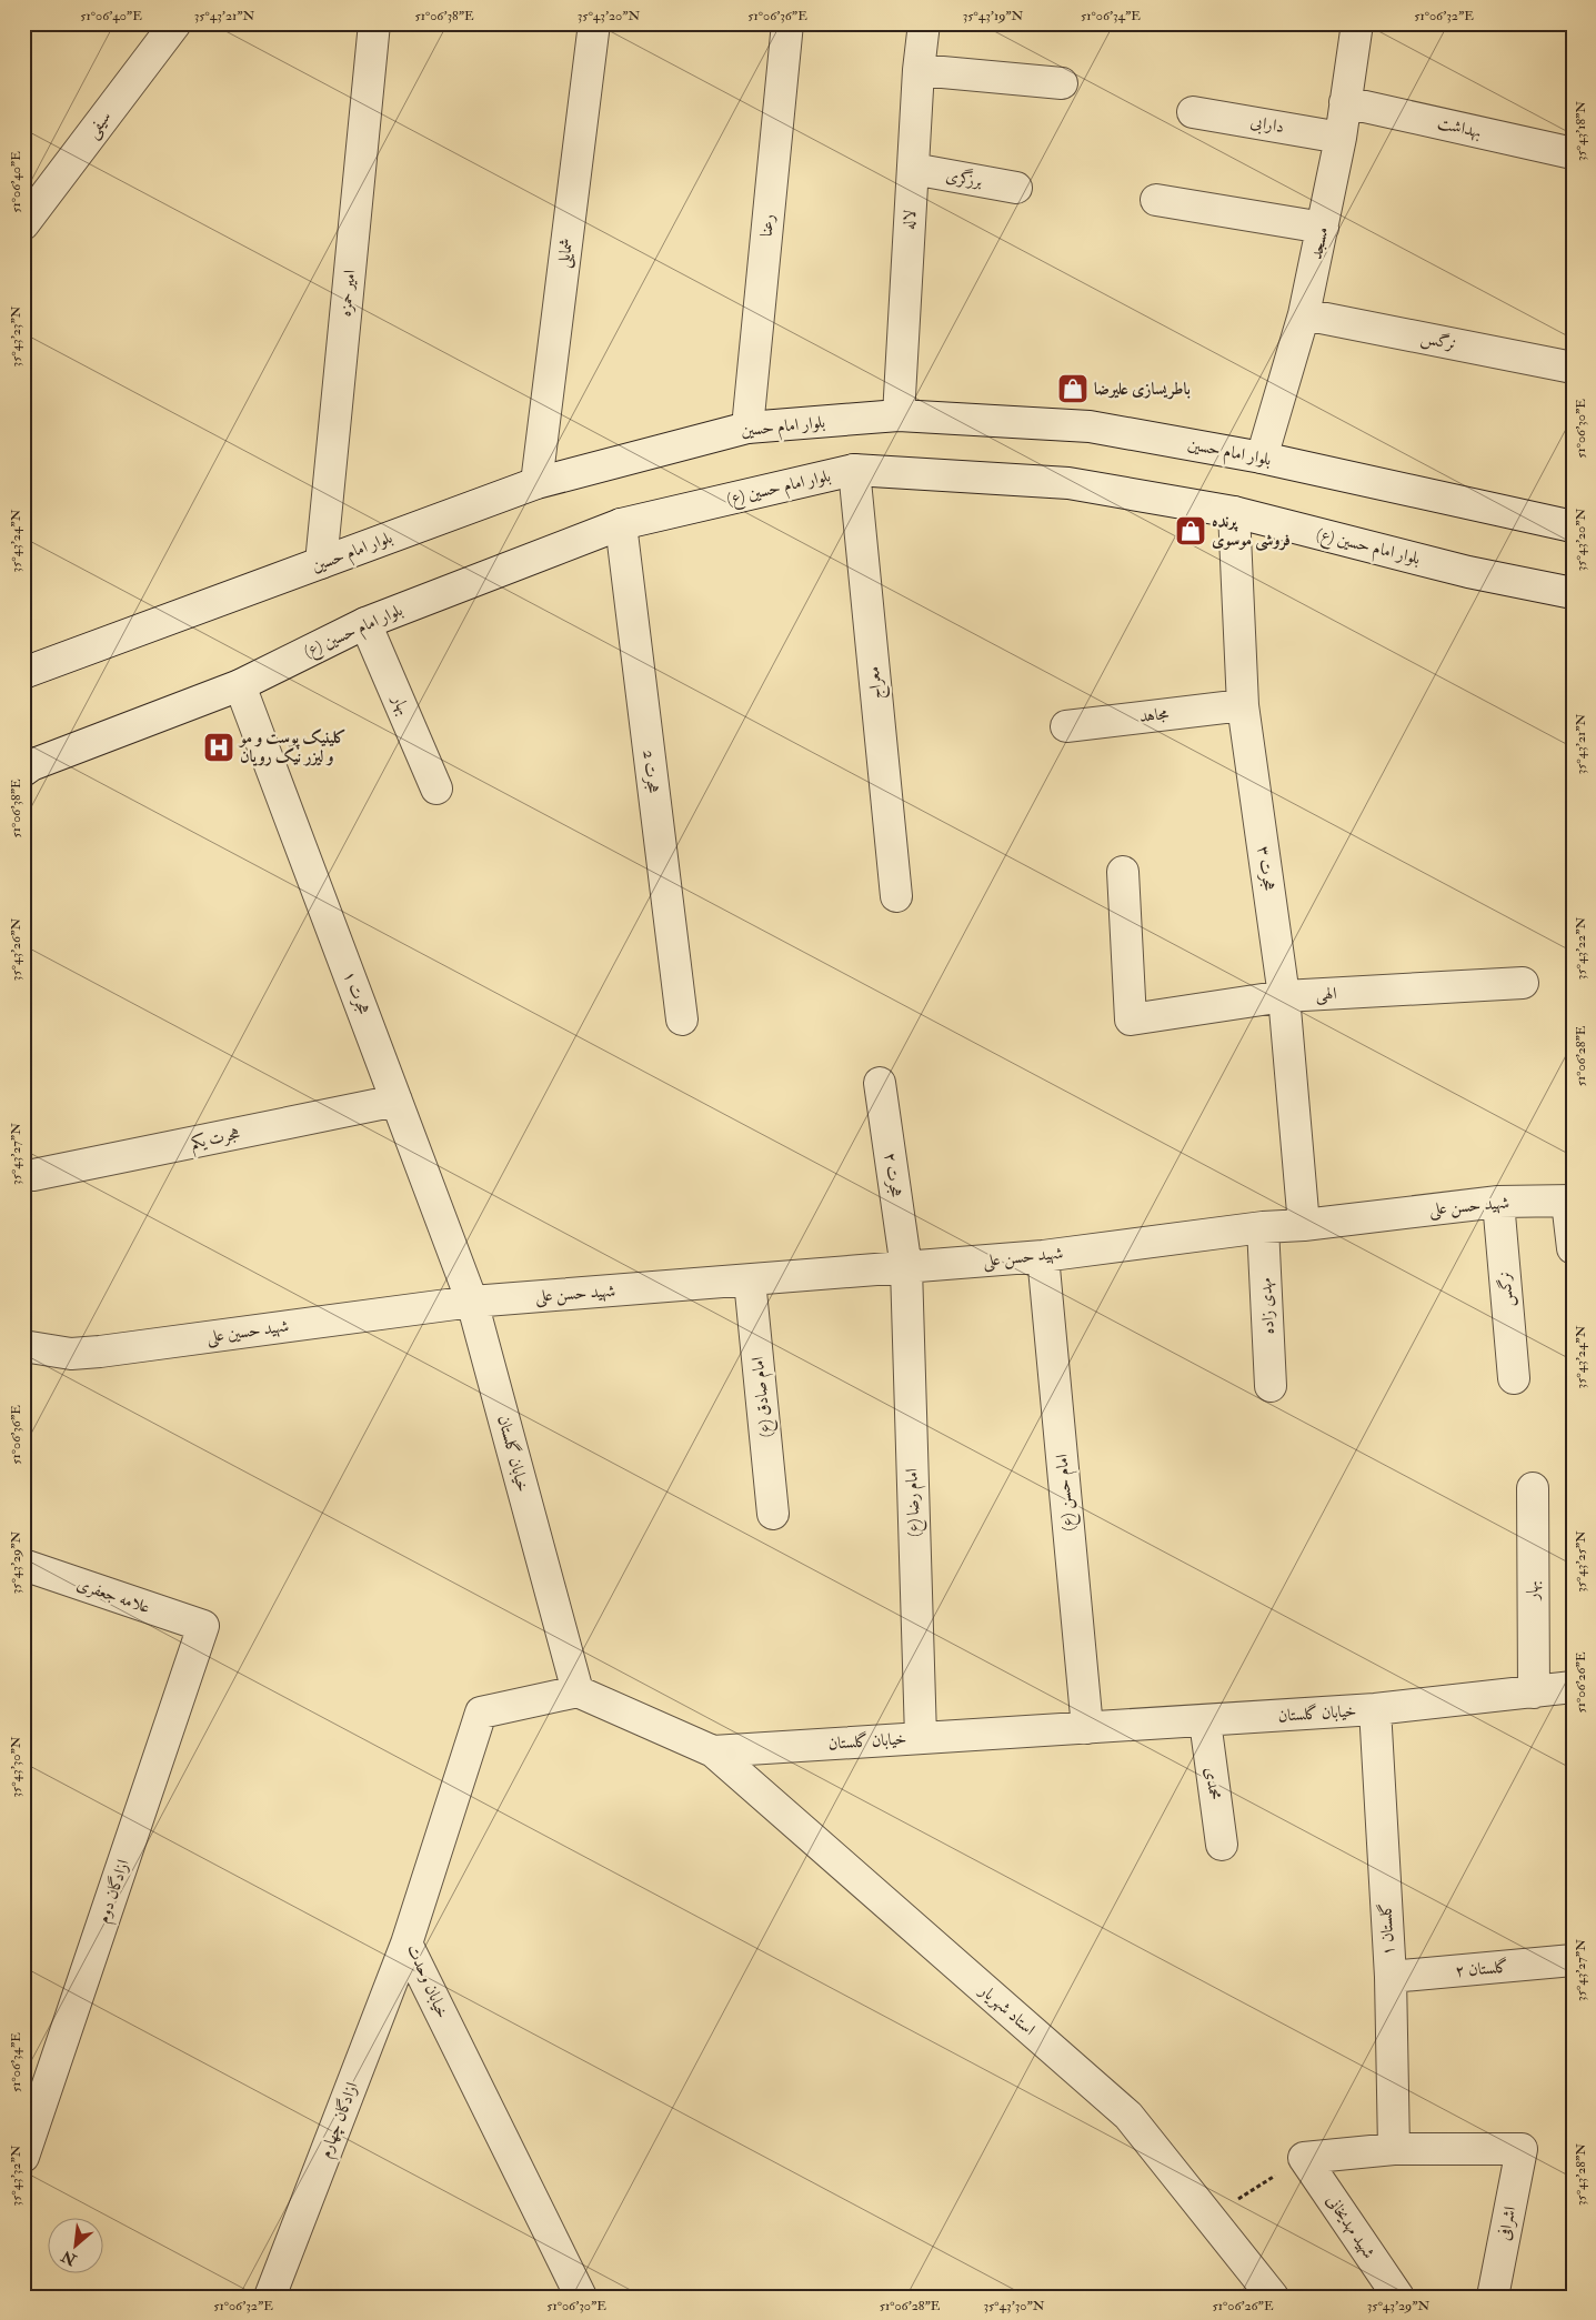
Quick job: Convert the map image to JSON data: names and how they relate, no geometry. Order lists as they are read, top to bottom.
{
  "streets": {
    "street": [
      "سیفی",
      "دارابی",
      "بهداشت",
      "برزگری",
      "لاله",
      "رعنا",
      "مسجد",
      "شمایلی",
      "امیر حمزه",
      "نرگس",
      "بلوار امام حسین",
      "بلوار امام حسین (ع)",
      "معراج",
      "بهار",
      "مجاهد",
      "هجرت 2",
      "هجرت ۳",
      "هجرت ۱",
      "الهی",
      "هجرت یکم",
      "هجرت ۲",
      "شهید حسن علی",
      "مهدی زاده",
      "شهید حسین علی",
      "امام صادق (ع)",
      "خیابان گلستان",
      "امام حسن (ع)",
      "امام رضا (ع)",
      "علامه جعفری",
      "محمدی",
      "ازادگان دوم",
      "گلستان ۱",
      "گلستان ۲",
      "خیابان وحدت",
      "استاد شهریار",
      "ازادگان چهارم",
      "اشرافی",
      "شهید مهدیخانی"
    ]
  },
  "crossings": [
    ["دارابی", "مسجد"],
    ["بهداشت", "مسجد"],
    ["برزگری", "لاله"],
    ["لاله", "بلوار امام حسین"],
    ["رعنا", "بلوار امام حسین"],
    ["مسجد", "نرگس"],
    ["مسجد", "بلوار امام حسین"],
    ["شمایلی", "بلوار امام حسین"],
    ["امیر حمزه", "بلوار امام حسین"],
    ["نرگس", "شهید حسن علی"],
    ["بلوار امام حسین (ع)", "معراج"],
    ["بلوار امام حسین (ع)", "بهار"],
    ["بلوار امام حسین (ع)", "هجرت 2"],
    ["بلوار امام حسین (ع)", "هجرت ۳"],
    ["بلوار امام حسین (ع)", "هجرت ۱"],
    ["بهار", "خیابان گلستان"],
    ["مجاهد", "هجرت ۳"],
    ["هجرت ۳", "الهی"],
    ["هجرت ۳", "شهید حسن علی"],
    ["هجرت ۱", "هجرت یکم"],
    ["هجرت ۱", "شهید حسن علی"],
    ["هجرت ۱", "شهید حسین علی"],
    ["هجرت ۱", "خیابان گلستان"],
    ["هجرت ۲", "شهید حسن علی"],
    ["هجرت ۲", "امام رضا (ع)"],
    ["شهید حسن علی", "مهدی زاده"],
    ["شهید حسن علی", "شهید حسین علی"],
    ["شهید حسن علی", "امام صادق (ع)"],
    ["شهید حسن علی", "خیابان گلستان"],
    ["شهید حسن علی", "امام حسن (ع)"],
    ["شهید حسن علی", "امام رضا (ع)"],
    ["شهید حسین علی", "خیابان گلستان"],
    ["خیابان گلستان", "امام حسن (ع)"],
    ["خیابان گلستان", "امام رضا (ع)"],
    ["خیابان گلستان", "محمدی"],
    ["خیابان گلستان", "گلستان ۱"],
    ["خیابان گلستان", "خیابان وحدت"],
    ["خیابان گلستان", "استاد شهریار"],
    ["علامه جعفری", "ازادگان دوم"],
    ["گلستان ۱", "گلستان ۲"],
    ["گلستان ۱", "اشرافی"],
    ["خیابان وحدت", "ازادگان چهارم"]
  ],
  "places": {
    "shop": ["باطریسازی علیرضا", "پرنده فروشی موسوی"],
    "hospital": ["کلینیک پوست و مو و لیزر نیک رویان"]
  },
  "north": "bottom left",
  "coordinates": [
    "51°06'40\"E",
    "35°43'21\"N",
    "51°06'38\"E",
    "35°43'20\"N",
    "51°06'36\"E",
    "35°43'19\"N",
    "51°06'34\"E",
    "51°06'32\"E",
    "35°43'18\"N",
    "35°43'23\"N",
    "51°06'30\"E",
    "35°43'24\"N",
    "35°43'22\"N",
    "35°43'26\"N",
    "51°06'28\"E",
    "35°43'27\"N",
    "35°43'25\"N",
    "35°43'29\"N",
    "51°06'26\"E",
    "35°43'30\"N",
    "35°43'28\"N",
    "35°43'32\"N"
  ]
}
